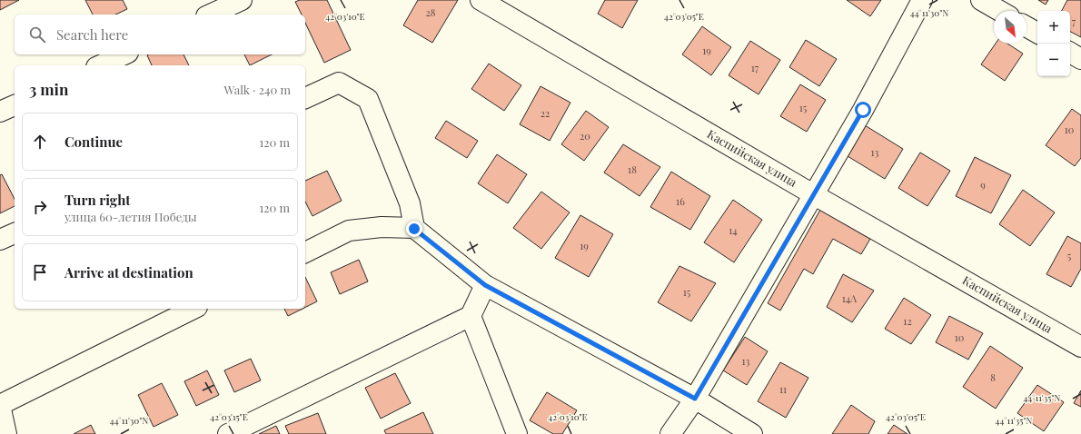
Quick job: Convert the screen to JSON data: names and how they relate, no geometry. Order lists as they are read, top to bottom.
{
  "streets": {
    "street": ["Каспийская улица"]
  },
  "house_numbers": [
    "28",
    "7",
    "19",
    "17",
    "15",
    "22",
    "10",
    "20",
    "13",
    "18",
    "9",
    "16",
    "14",
    "19",
    "5",
    "15",
    "14А",
    "12",
    "10",
    "13",
    "8",
    "11"
  ],
  "north": "bottom right",
  "page": {
    "map_buttons": ["+", "−"],
    "search": "Search here",
    "heading": ["3 min", "Walk · 240 m"],
    "list": [
      ["Continue", "120 m"],
      ["Turn right", "улица 60-летия Победы", "120 m"],
      "Arrive at destination"
    ]
  },
  "coordinates": [
    "44°11'30\"N",
    "42°03'10\"E",
    "42°03'05\"E",
    "44°11'35\"N",
    "42°03'15\"E"
  ]
}
